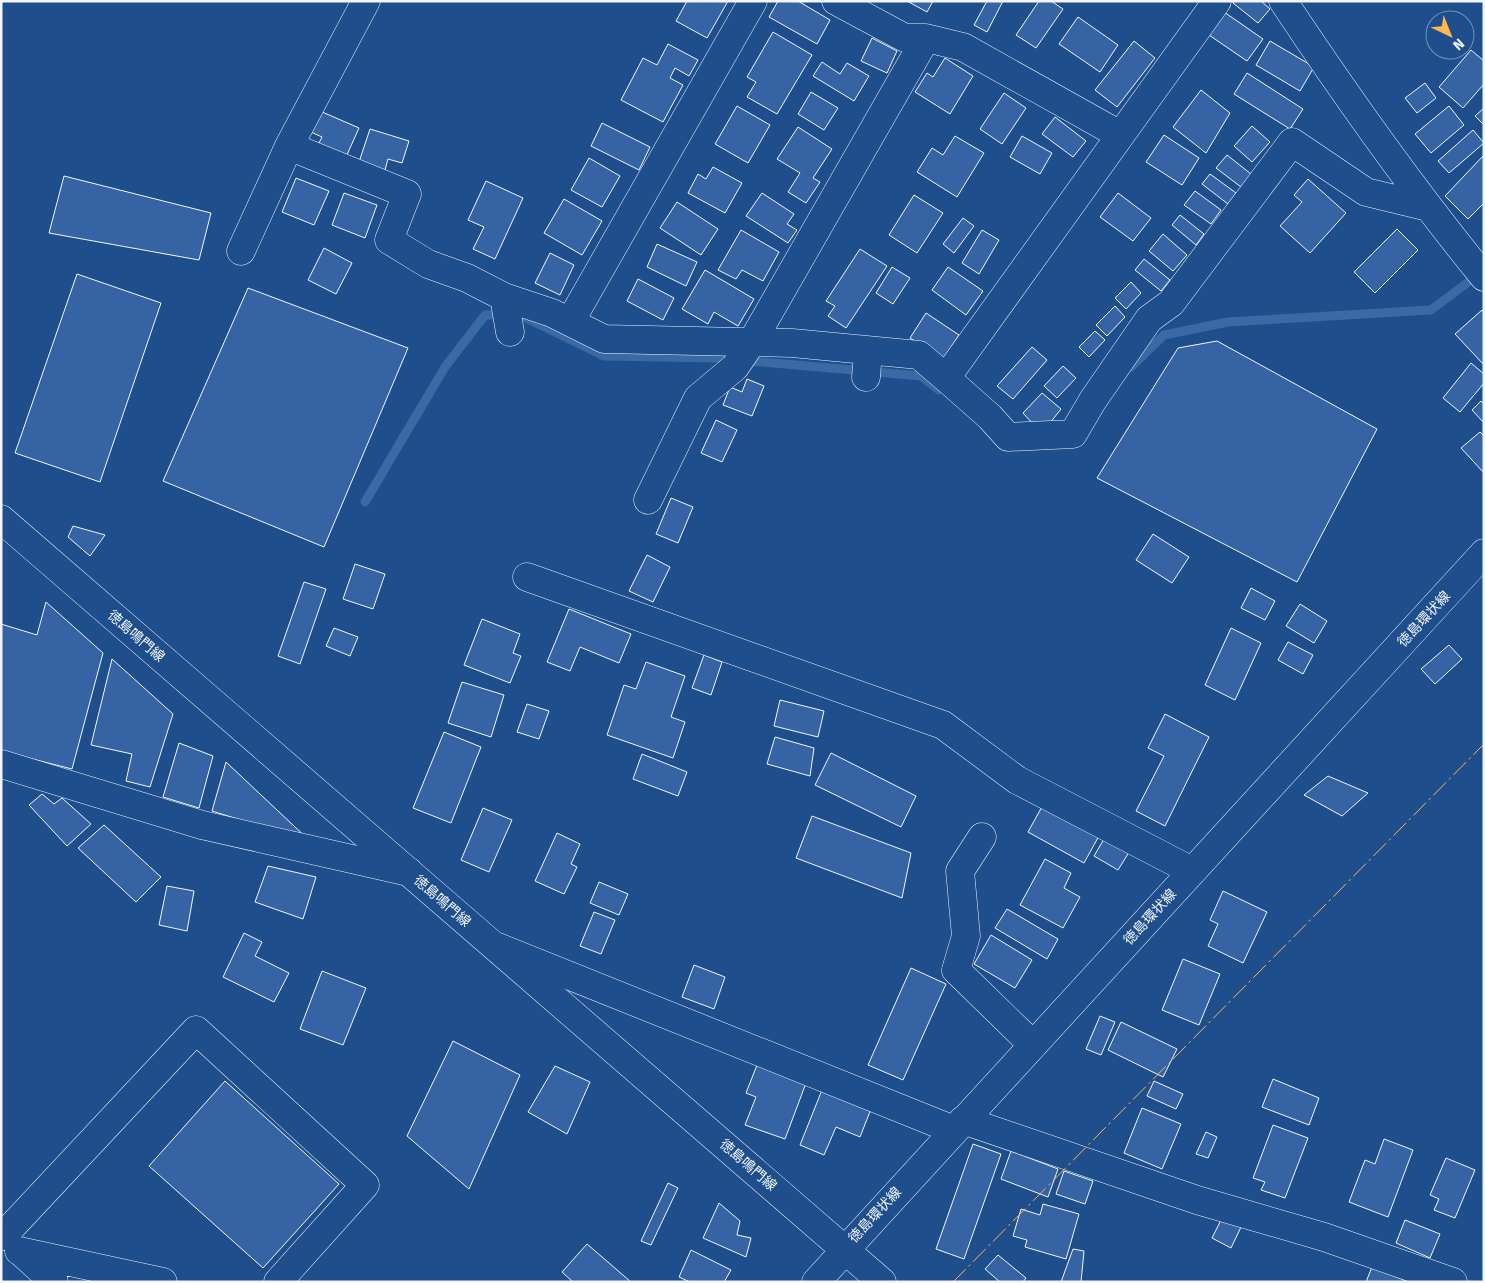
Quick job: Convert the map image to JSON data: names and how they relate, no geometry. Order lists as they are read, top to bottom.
{
  "streets": {
    "street": ["徳島環状線", "徳島鳴門線"]
  },
  "crossings": [
    ["徳島環状線", "徳島鳴門線"]
  ],
  "north": "bottom right"
}
